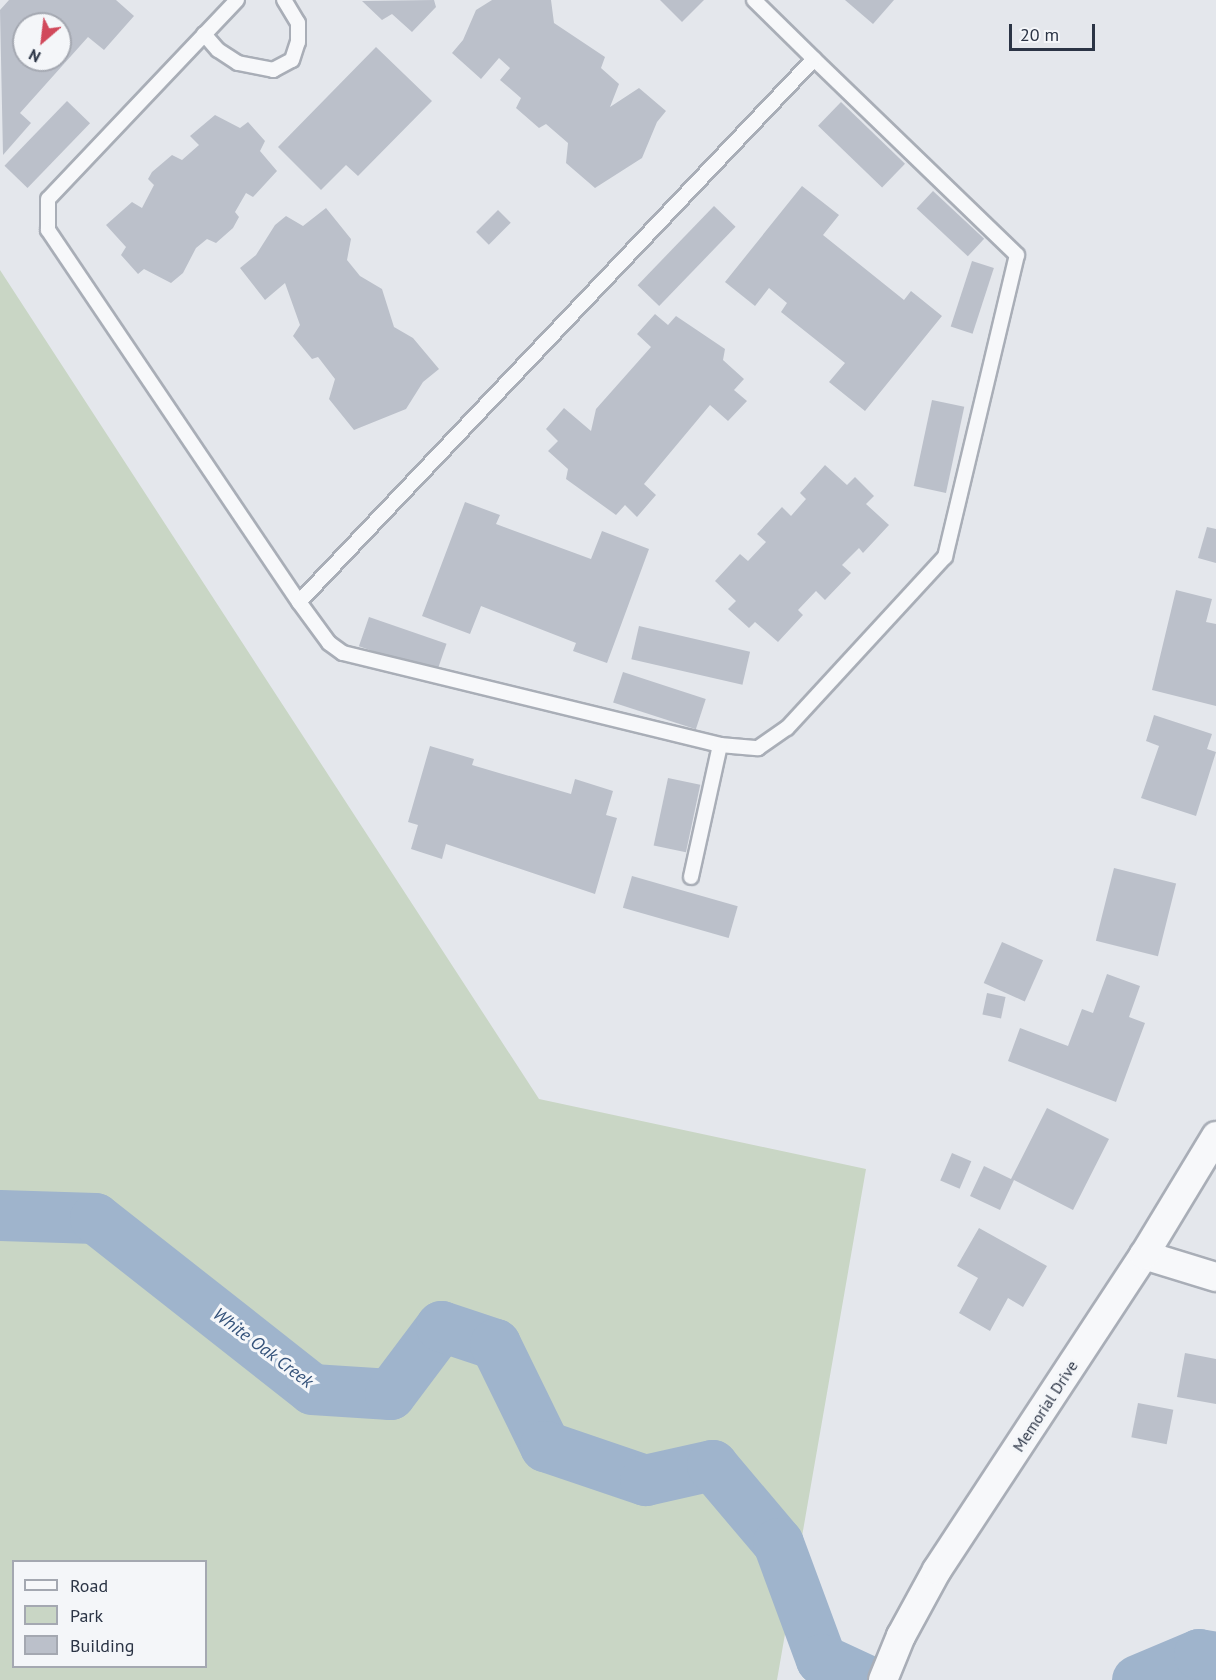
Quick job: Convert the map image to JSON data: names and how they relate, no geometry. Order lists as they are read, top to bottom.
{
  "streets": {
    "street": ["Memorial Drive"]
  },
  "water": ["White Oak Creek"],
  "legend": ["Road", "Park", "Building"],
  "scale_bar": "20 m",
  "north": "bottom left"
}
